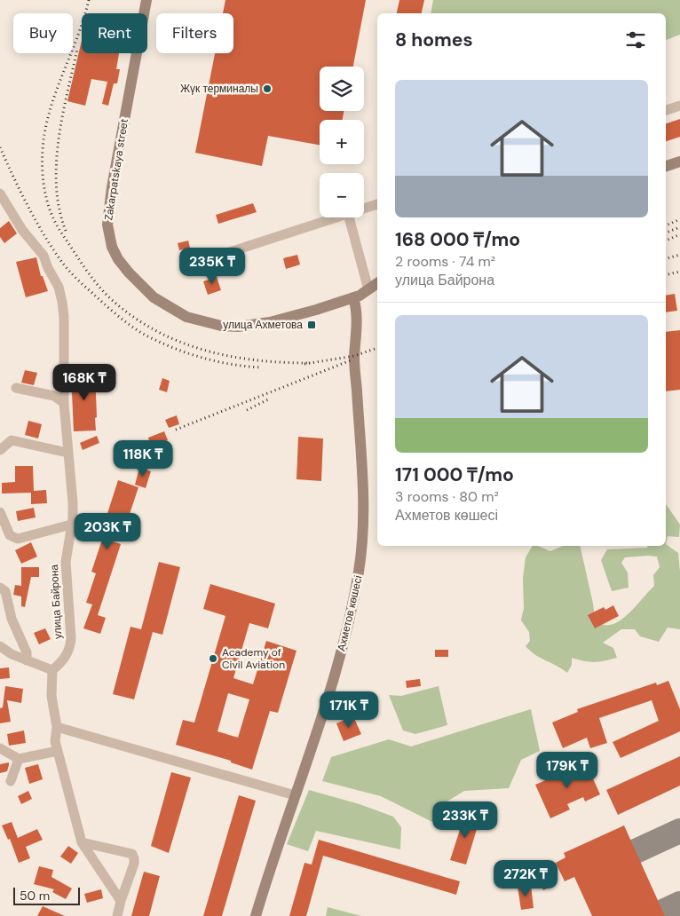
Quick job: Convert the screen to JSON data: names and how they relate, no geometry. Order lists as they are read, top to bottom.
{
  "streets": {
    "street": ["Zakarpatskaya street", "улица Байрона", "Ахметов көшесі"]
  },
  "crossings": [
    ["Zakarpatskaya street", "Ахметов көшесі"]
  ],
  "places": {
    "other": ["Жүк терминалы", "Academy of Civil Aviation"],
    "transit": ["улица Ахметова"]
  },
  "scale_bar": "50 m",
  "page": {
    "chip": ["Buy", "Rent", "Filters"],
    "heading": "8 homes",
    "map_buttons": ["+", "−"],
    "list": [
      {
        "name": "168 000 ₸/mo",
        "note": "2 rooms · 74 m² · улица Байрона"
      },
      {
        "name": "171 000 ₸/mo",
        "note": "3 rooms · 80 m² · Ахметов көшесі"
      }
    ],
    "price": [
      "235K ₸",
      "168K ₸",
      "118K ₸",
      "203K ₸",
      "171K ₸",
      "179K ₸",
      "233K ₸",
      "272K ₸"
    ],
    "scale": "50 m"
  }
}
